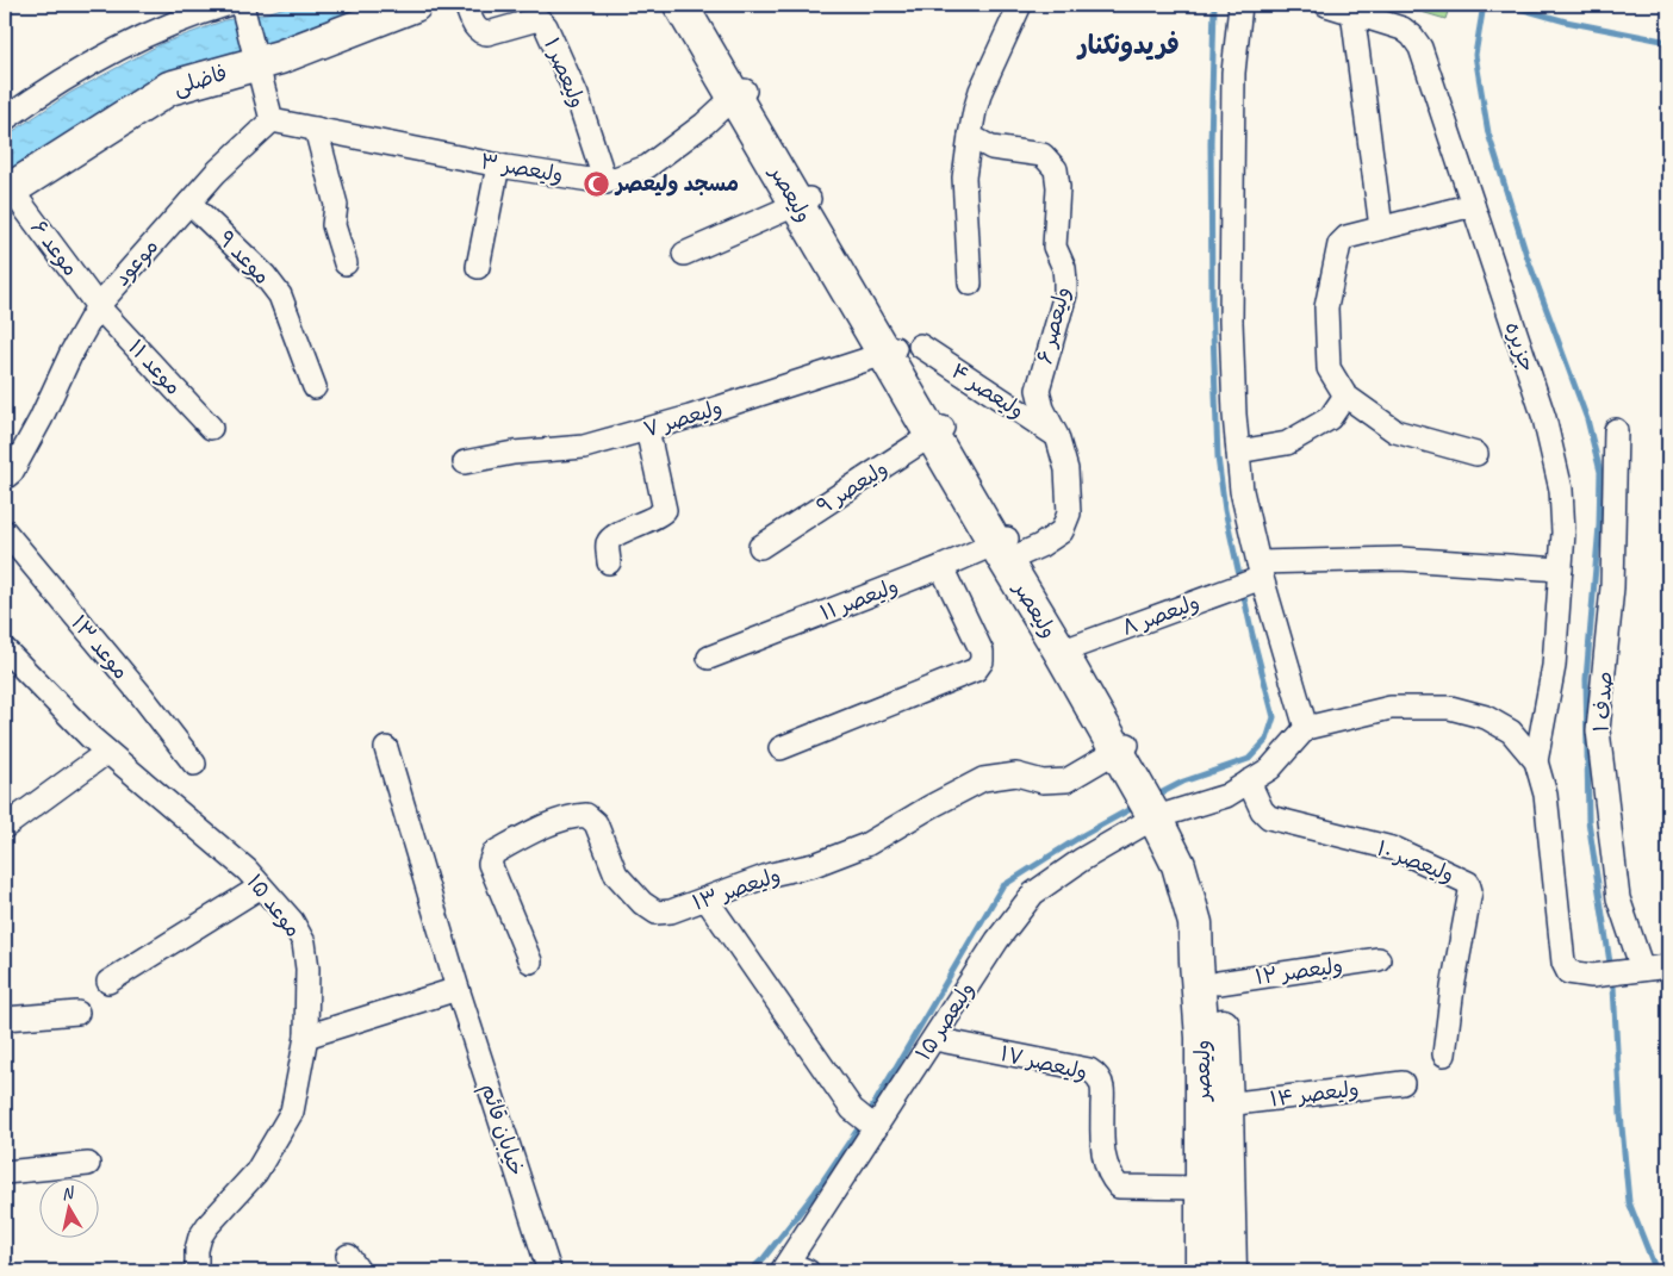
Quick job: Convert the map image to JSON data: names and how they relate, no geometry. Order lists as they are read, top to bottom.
{
  "streets": {
    "main road": ["فاضلی", "ولیعصر"],
    "street": [
      "ولیعصر ۱",
      "ولیعصر ۳",
      "موعد ۶",
      "موعد ۹",
      "موعود",
      "ولیعصر ۶",
      "جزیره",
      "موعد ۱۱",
      "ولیعصر ۴",
      "ولیعصر ۷",
      "ولیعصر ۹",
      "ولیعصر ۱۱",
      "ولیعصر ۸",
      "موعد ۱۳",
      "صدف ۱",
      "ولیعصر ۱۰",
      "ولیعصر ۱۳",
      "موعد ۱۵",
      "ولیعصر ۱۲",
      "ولیعصر ۱۵",
      "ولیعصر ۱۷",
      "ولیعصر ۱۴",
      "خیابان قائم"
    ]
  },
  "crossings": [
    ["ولیعصر ۱", "ولیعصر ۳"],
    ["فاضلی", "موعد ۶"],
    ["ولیعصر ۳", "ولیعصر"],
    ["ولیعصر ۳", "موعود"],
    ["ولیعصر", "ولیعصر ۶"],
    ["ولیعصر", "ولیعصر ۴"],
    ["ولیعصر", "ولیعصر ۷"],
    ["ولیعصر", "ولیعصر ۹"],
    ["ولیعصر", "ولیعصر ۱۱"],
    ["ولیعصر", "ولیعصر ۸"],
    ["ولیعصر", "ولیعصر ۱۳"],
    ["ولیعصر", "ولیعصر ۱۲"],
    ["ولیعصر", "ولیعصر ۱۵"],
    ["ولیعصر", "ولیعصر ۱۷"],
    ["ولیعصر", "ولیعصر ۱۴"],
    ["موعد ۶", "موعود"],
    ["موعد ۶", "موعد ۱۱"],
    ["موعد ۹", "موعود"],
    ["موعود", "موعد ۱۱"],
    ["ولیعصر ۶", "ولیعصر ۴"],
    ["ولیعصر ۶", "ولیعصر ۱۱"],
    ["جزیره", "ولیعصر ۸"],
    ["ولیعصر ۴", "ولیعصر ۷"],
    ["ولیعصر ۱۵", "ولیعصر ۱۷"]
  ],
  "districts": ["فریدونکنار"],
  "places": {
    "mosque": ["مسجد ولیعصر"]
  },
  "north": "top"
}
